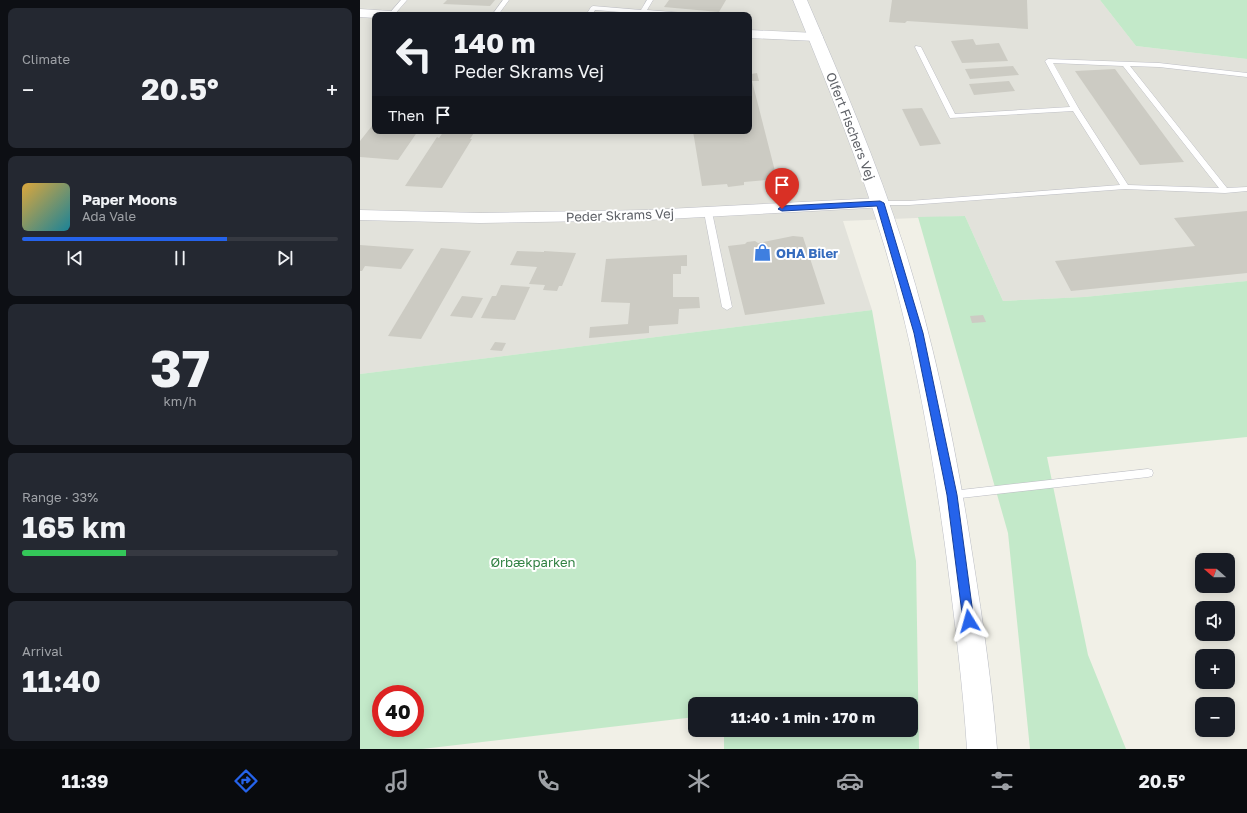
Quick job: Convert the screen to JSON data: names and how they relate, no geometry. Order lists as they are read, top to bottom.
{
  "streets": {
    "street": ["Olfert Fischers Vej", "Peder Skrams Vej"]
  },
  "crossings": [
    ["Olfert Fischers Vej", "Peder Skrams Vej"]
  ],
  "parks": ["Ørbækparken"],
  "places": {
    "shop": ["OHA Biler"]
  },
  "north": "left",
  "page": {
    "tile": [
      "Climate",
      ["37", "km/h"],
      ["Range · 33%", "165 km"],
      ["Arrival", "11:40"]
    ],
    "turn": ["140 m", "Peder Skrams Vej"],
    "heat": ["−", "20.5°", "+"],
    "then": "Then",
    "song": ["Paper Moons", "Ada Vale"],
    "map_buttons": ["+", "−"],
    "limit": "40",
    "trip": "11:40 · 1 min · 170 m",
    "tabs": ["11:39", "20.5°"]
  }
}
